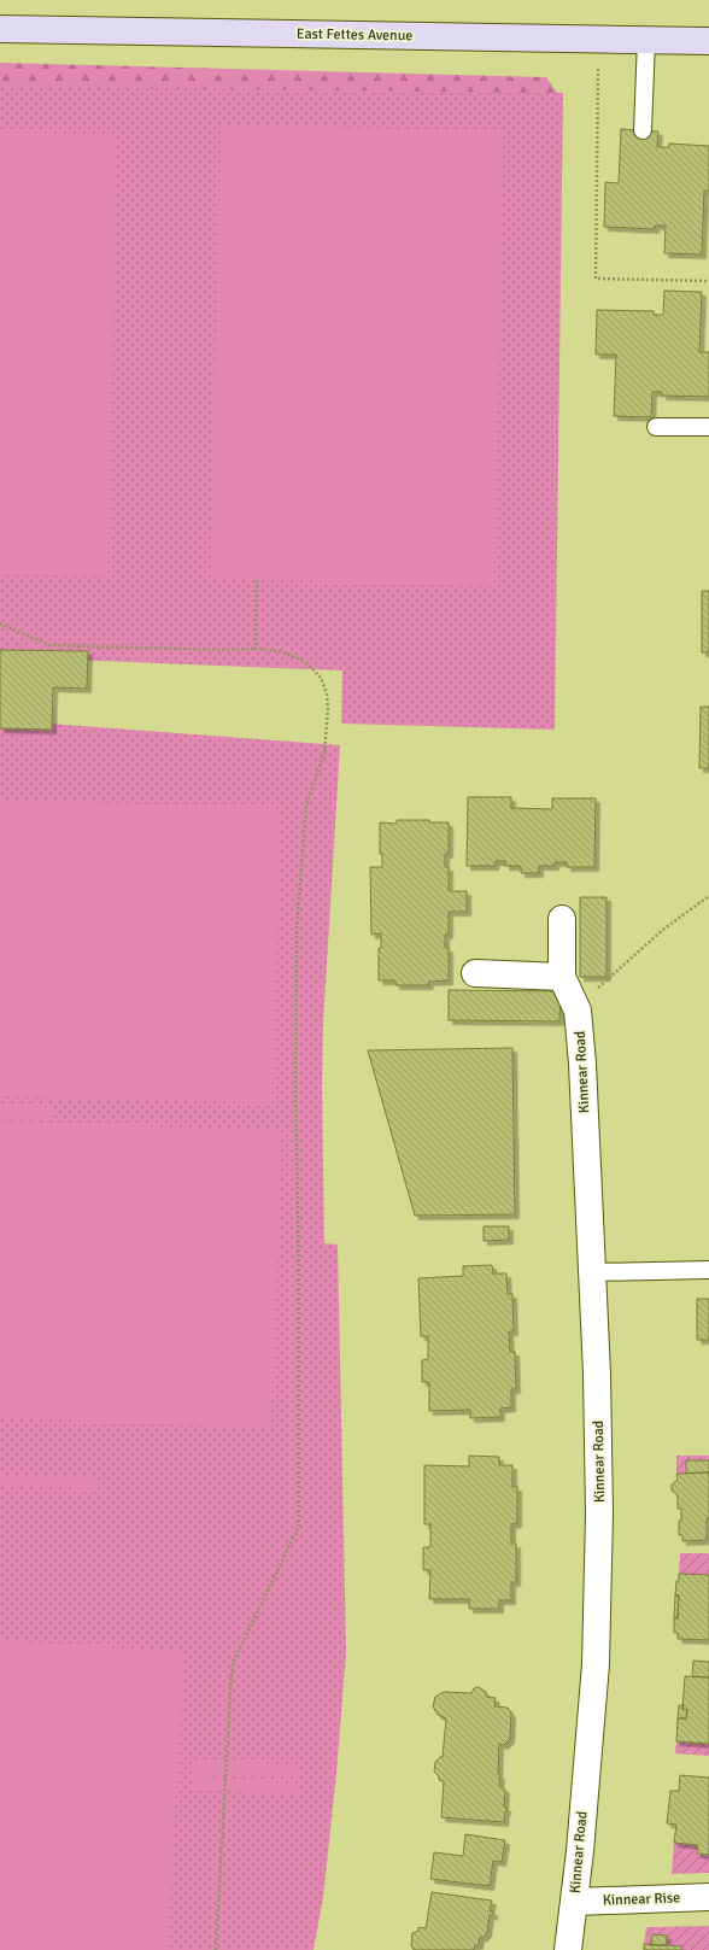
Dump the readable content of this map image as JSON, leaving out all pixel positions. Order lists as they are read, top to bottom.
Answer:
{
  "streets": {
    "street": ["East Fettes Avenue", "Kinnear Road", "Kinnear Rise"]
  },
  "crossings": [
    ["Kinnear Road", "Kinnear Rise"]
  ]
}
